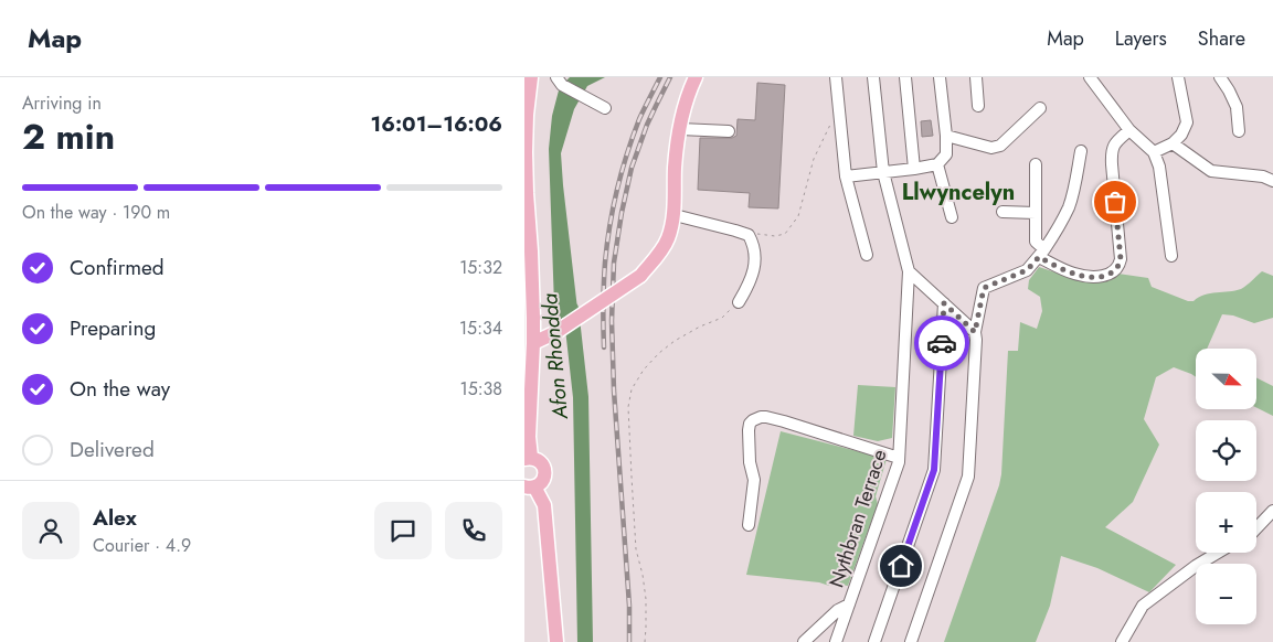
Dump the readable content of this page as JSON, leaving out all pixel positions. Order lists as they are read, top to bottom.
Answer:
{
  "streets": {
    "street": ["Nythbran Terrace"]
  },
  "districts": ["Llwyncelyn"],
  "water": ["Afon Rhondda"],
  "north": "right",
  "page": {
    "header": "Map",
    "nav": ["Map", "Layers", "Share"],
    "heading": ["2 min", "Arriving in", "16:01–16:06"],
    "panel": ["Alex", "Courier · 4.9"],
    "bar": "On the way · 190 m",
    "list": [
      ["Confirmed", "15:32"],
      ["Preparing", "15:34"],
      ["On the way", "15:38"],
      "Delivered"
    ],
    "map_buttons": ["+", "−"]
  }
}
